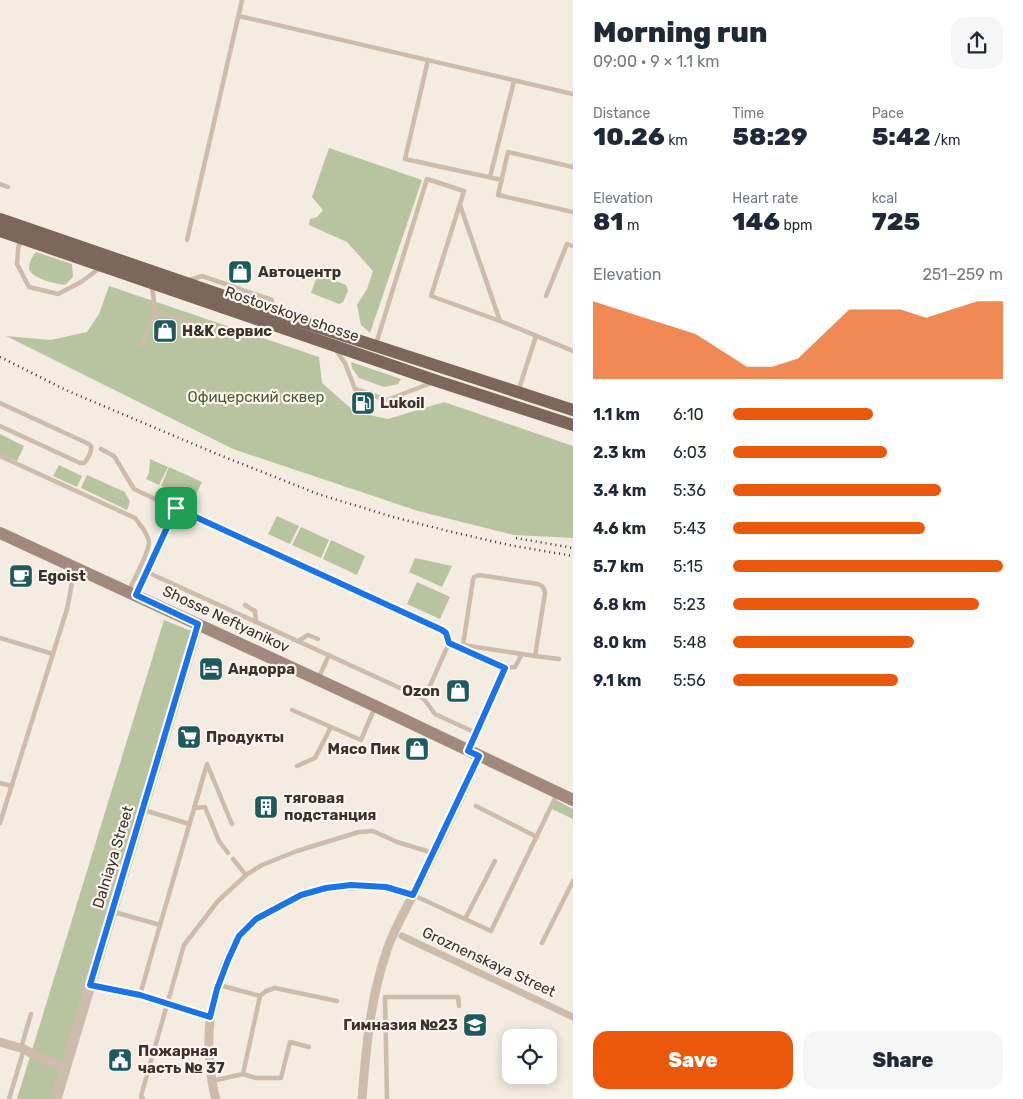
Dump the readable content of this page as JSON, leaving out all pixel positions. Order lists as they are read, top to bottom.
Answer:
{
  "streets": {
    "main road": ["Rostovskoye shosse", "Shosse Neftyanikov"],
    "street": ["Dalniaya Street", "Groznenskaya Street"]
  },
  "crossings": [
    ["Shosse Neftyanikov", "Dalniaya Street"]
  ],
  "parks": ["Офицерский сквер"],
  "places": {
    "shop": [
      "Автоцентр",
      "H&K сервис",
      "Ozon",
      "Мясо Пик"
    ],
    "fuel station": ["Lukoil"],
    "cafe": ["Egoist"],
    "hotel": ["Андорра"],
    "supermarket": ["Продукты"],
    "building": ["тяговая подстанция"],
    "school or university": ["Гимназия №23"],
    "public building": ["Пожарная часть № 37"]
  },
  "page": {
    "heading": ["Morning run", "09:00 · 9 × 1.1 km"],
    "stats": [
      ["Distance", "10.26 km"],
      ["Time", "58:29"],
      ["Pace", "5:42 /km"],
      ["Elevation", "81 m"],
      ["Heart rate", "146 bpm"],
      ["kcal", "725"]
    ],
    "chart": ["Elevation", "251–259 m"],
    "list": [
      {
        "name": "1.1 km",
        "note": "6:10"
      },
      {
        "name": "2.3 km",
        "note": "6:03"
      },
      {
        "name": "3.4 km",
        "note": "5:36"
      },
      {
        "name": "4.6 km",
        "note": "5:43"
      },
      {
        "name": "5.7 km",
        "note": "5:15"
      },
      {
        "name": "6.8 km",
        "note": "5:23"
      },
      {
        "name": "8.0 km",
        "note": "5:48"
      },
      {
        "name": "9.1 km",
        "note": "5:56"
      }
    ],
    "buttons": ["Save", "Share"]
  }
}
